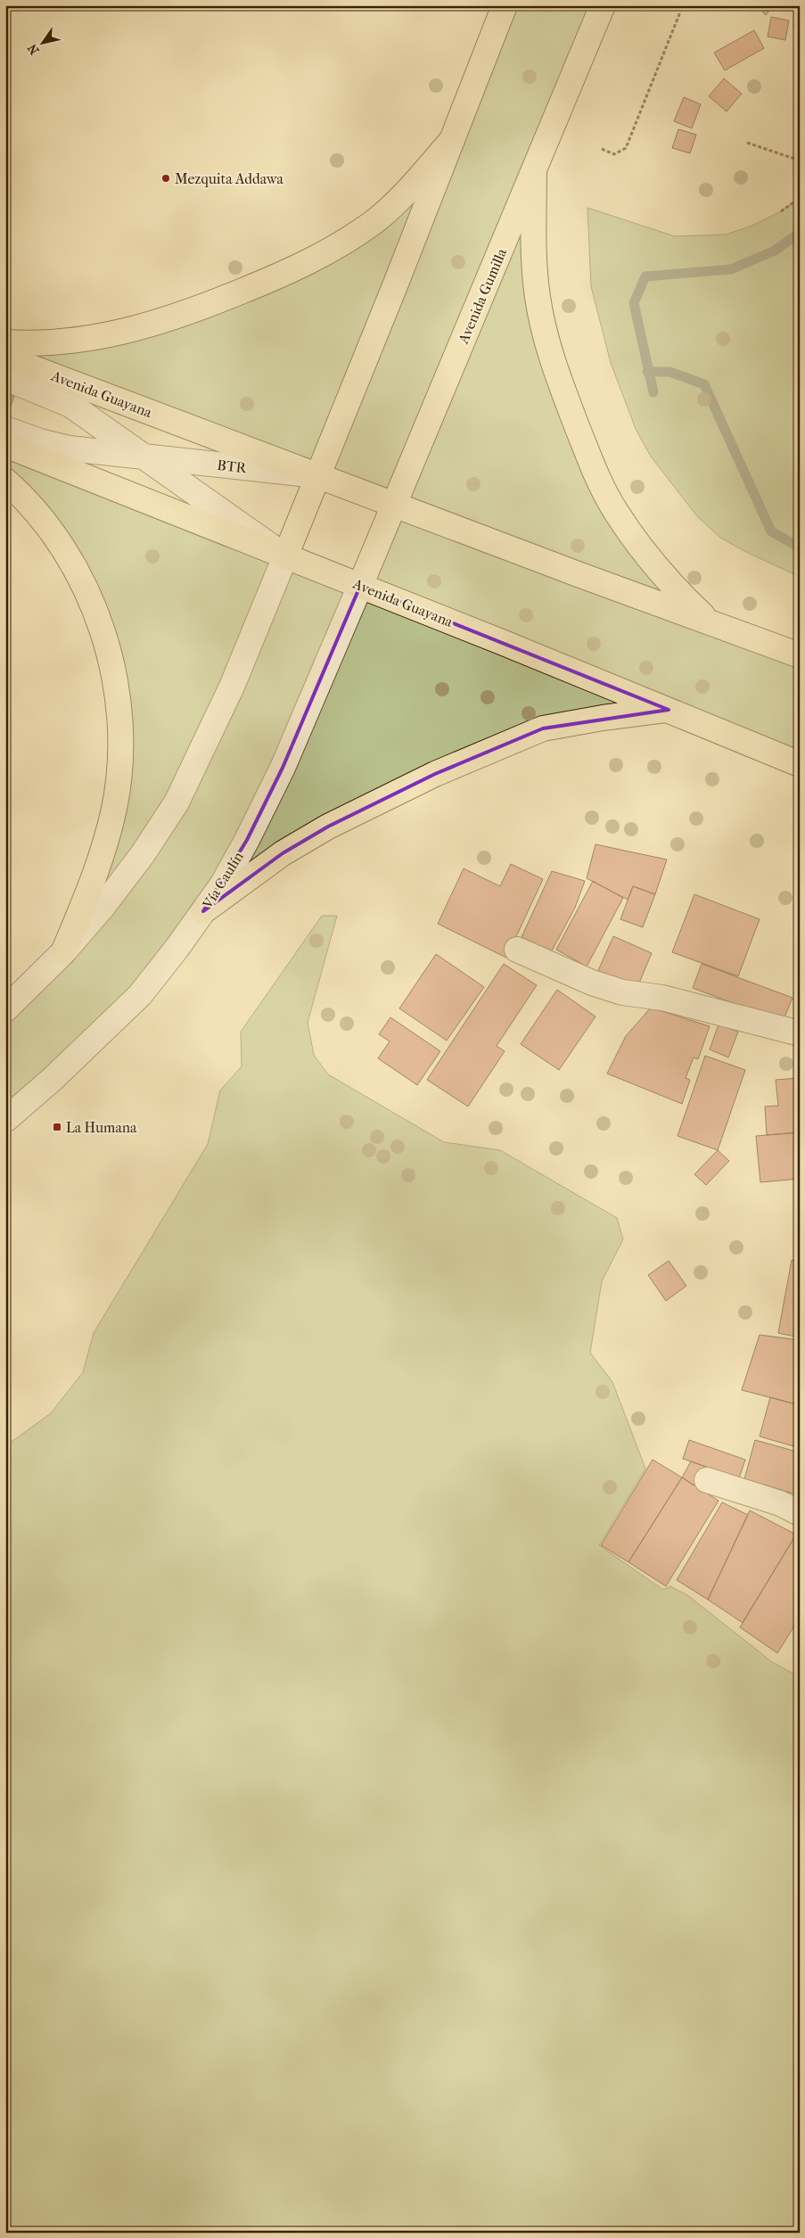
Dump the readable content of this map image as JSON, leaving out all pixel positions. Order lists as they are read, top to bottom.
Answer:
{
  "streets": {
    "main road": ["Avenida Gumilla", "Avenida Guayana"],
    "street": ["BTR", "Vía Caulín"]
  },
  "crossings": [
    ["Avenida Gumilla", "Avenida Guayana"],
    ["Avenida Gumilla", "Vía Caulín"],
    ["Avenida Guayana", "BTR"],
    ["Avenida Guayana", "Vía Caulín"]
  ],
  "places": {
    "other": ["Mezquita Addawa"],
    "transit": ["La Humana"]
  },
  "north": "bottom left"
}
